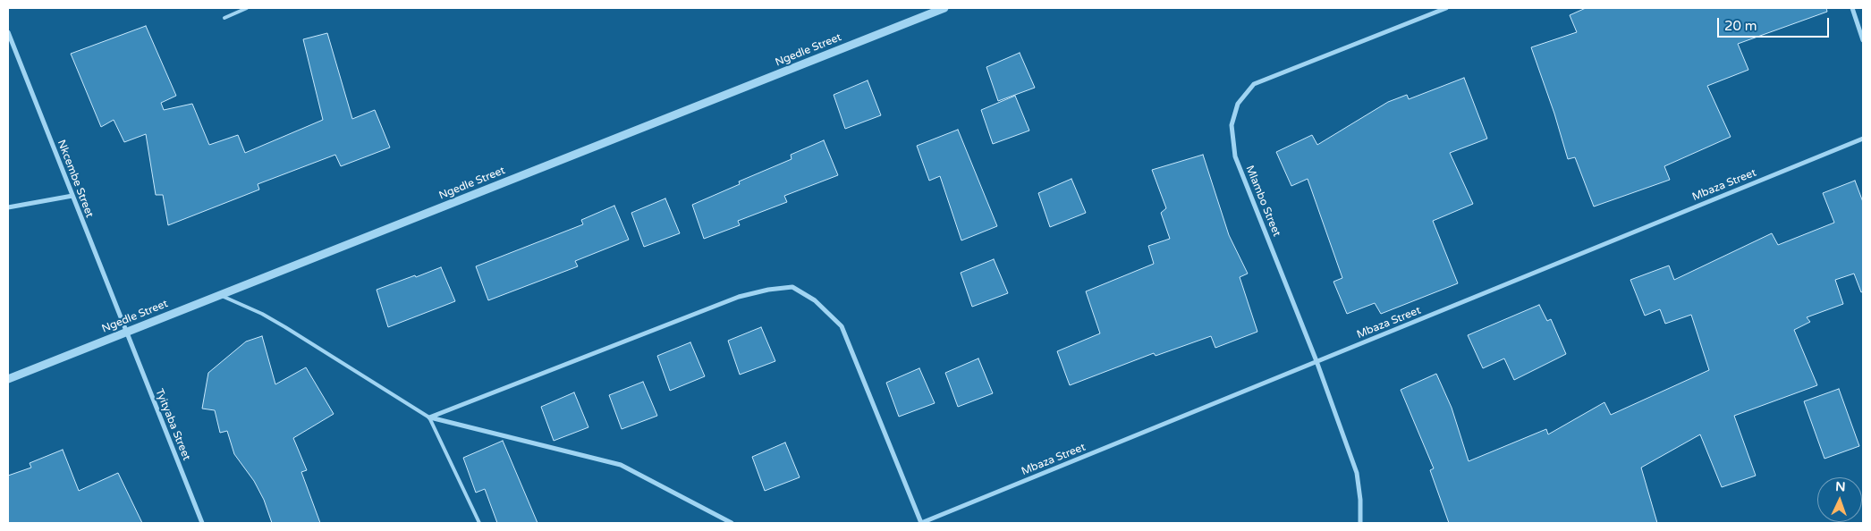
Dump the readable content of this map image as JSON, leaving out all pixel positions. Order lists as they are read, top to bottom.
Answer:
{
  "streets": {
    "street": [
      "Ngedle Street",
      "Nkcembe Street",
      "Mbaza Street",
      "Mlambo Street",
      "Tyityaba Street"
    ]
  },
  "crossings": [
    ["Ngedle Street", "Nkcembe Street"],
    ["Ngedle Street", "Tyityaba Street"],
    ["Nkcembe Street", "Tyityaba Street"],
    ["Mbaza Street", "Mlambo Street"]
  ],
  "scale_bar": "20 m",
  "north": "top"
}
